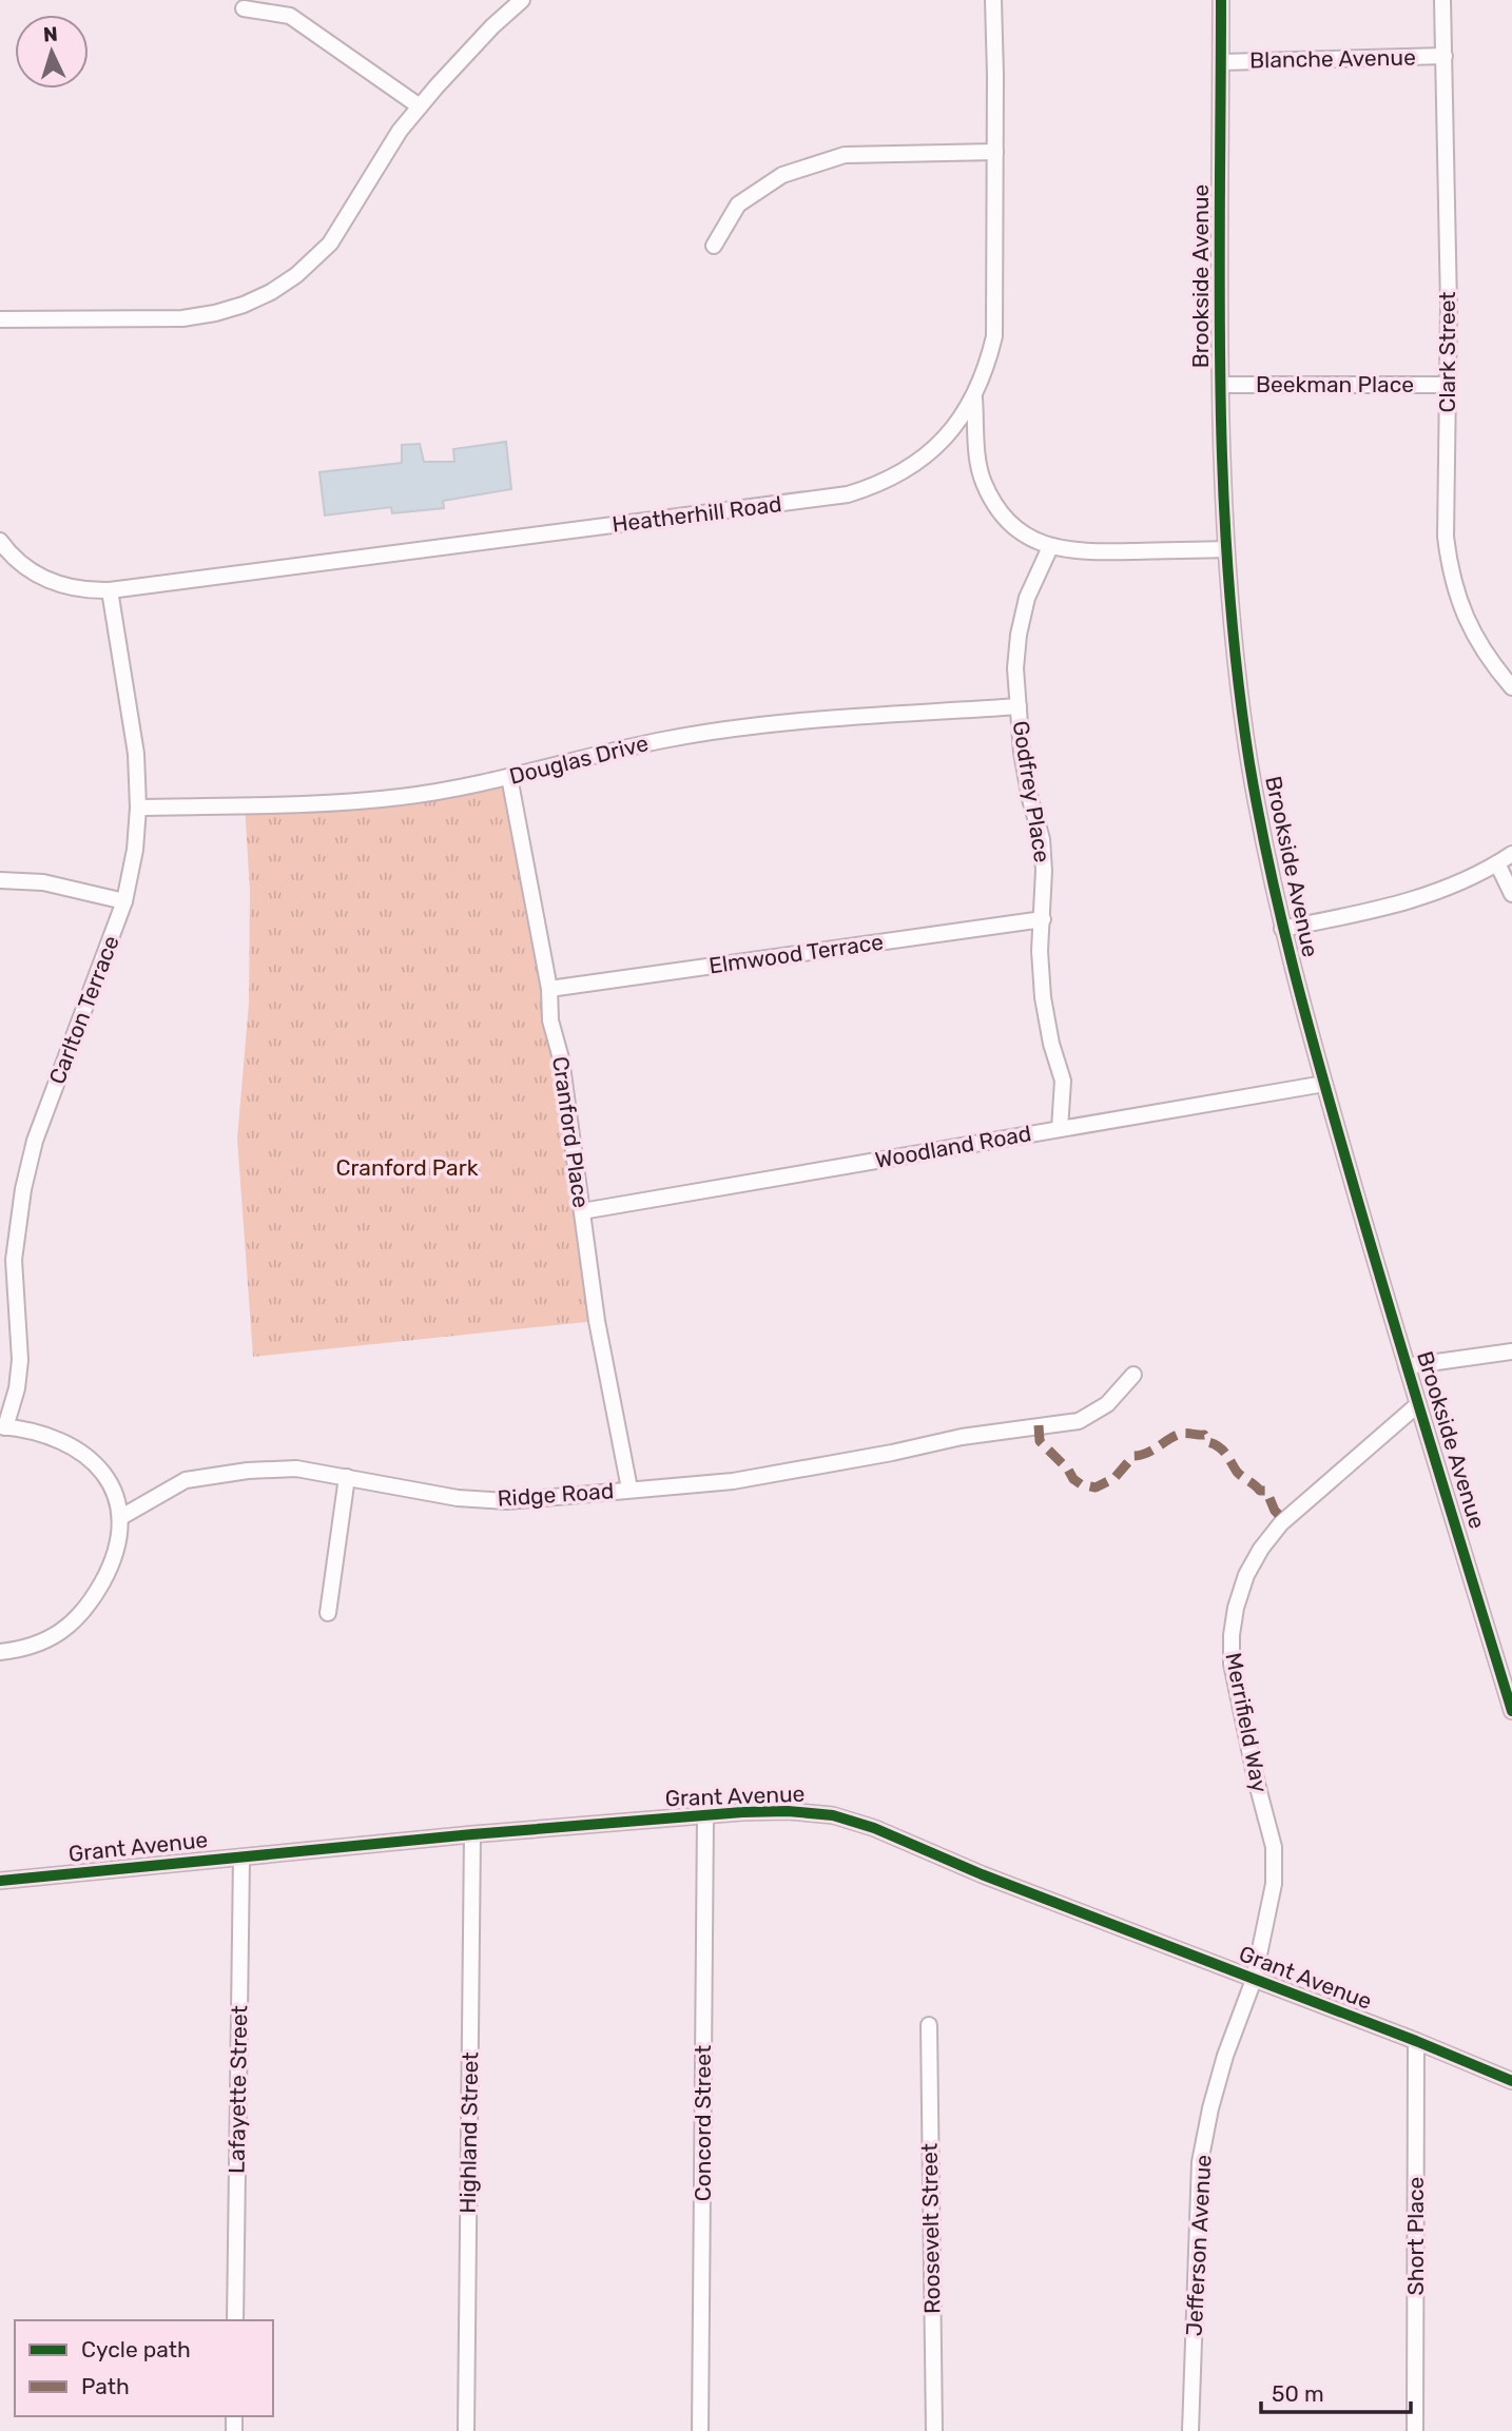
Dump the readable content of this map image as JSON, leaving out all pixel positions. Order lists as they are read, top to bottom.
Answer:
{
  "streets": {
    "street": [
      "Blanche Avenue",
      "Brookside Avenue",
      "Clark Street",
      "Beekman Place",
      "Heatherhill Road",
      "Douglas Drive",
      "Godfrey Place",
      "Elmwood Terrace",
      "Carlton Terrace",
      "Cranford Place",
      "Woodland Road",
      "Ridge Road",
      "Merrifield Way",
      "Grant Avenue",
      "Lafayette Street",
      "Concord Street",
      "Highland Street",
      "Roosevelt Street",
      "Short Place",
      "Jefferson Avenue"
    ]
  },
  "crossings": [
    ["Blanche Avenue", "Brookside Avenue"],
    ["Blanche Avenue", "Clark Street"],
    ["Brookside Avenue", "Beekman Place"],
    ["Brookside Avenue", "Woodland Road"],
    ["Brookside Avenue", "Merrifield Way"],
    ["Clark Street", "Beekman Place"],
    ["Heatherhill Road", "Carlton Terrace"],
    ["Douglas Drive", "Godfrey Place"],
    ["Douglas Drive", "Carlton Terrace"],
    ["Douglas Drive", "Cranford Place"],
    ["Godfrey Place", "Elmwood Terrace"],
    ["Godfrey Place", "Woodland Road"],
    ["Elmwood Terrace", "Cranford Place"],
    ["Cranford Place", "Woodland Road"],
    ["Cranford Place", "Ridge Road"],
    ["Merrifield Way", "Grant Avenue"],
    ["Merrifield Way", "Jefferson Avenue"],
    ["Grant Avenue", "Lafayette Street"],
    ["Grant Avenue", "Concord Street"],
    ["Grant Avenue", "Highland Street"],
    ["Grant Avenue", "Short Place"],
    ["Grant Avenue", "Jefferson Avenue"]
  ],
  "parks": ["Cranford Park"],
  "legend": ["Cycle path", "Path"],
  "scale_bar": "50 m",
  "north": "top"
}
